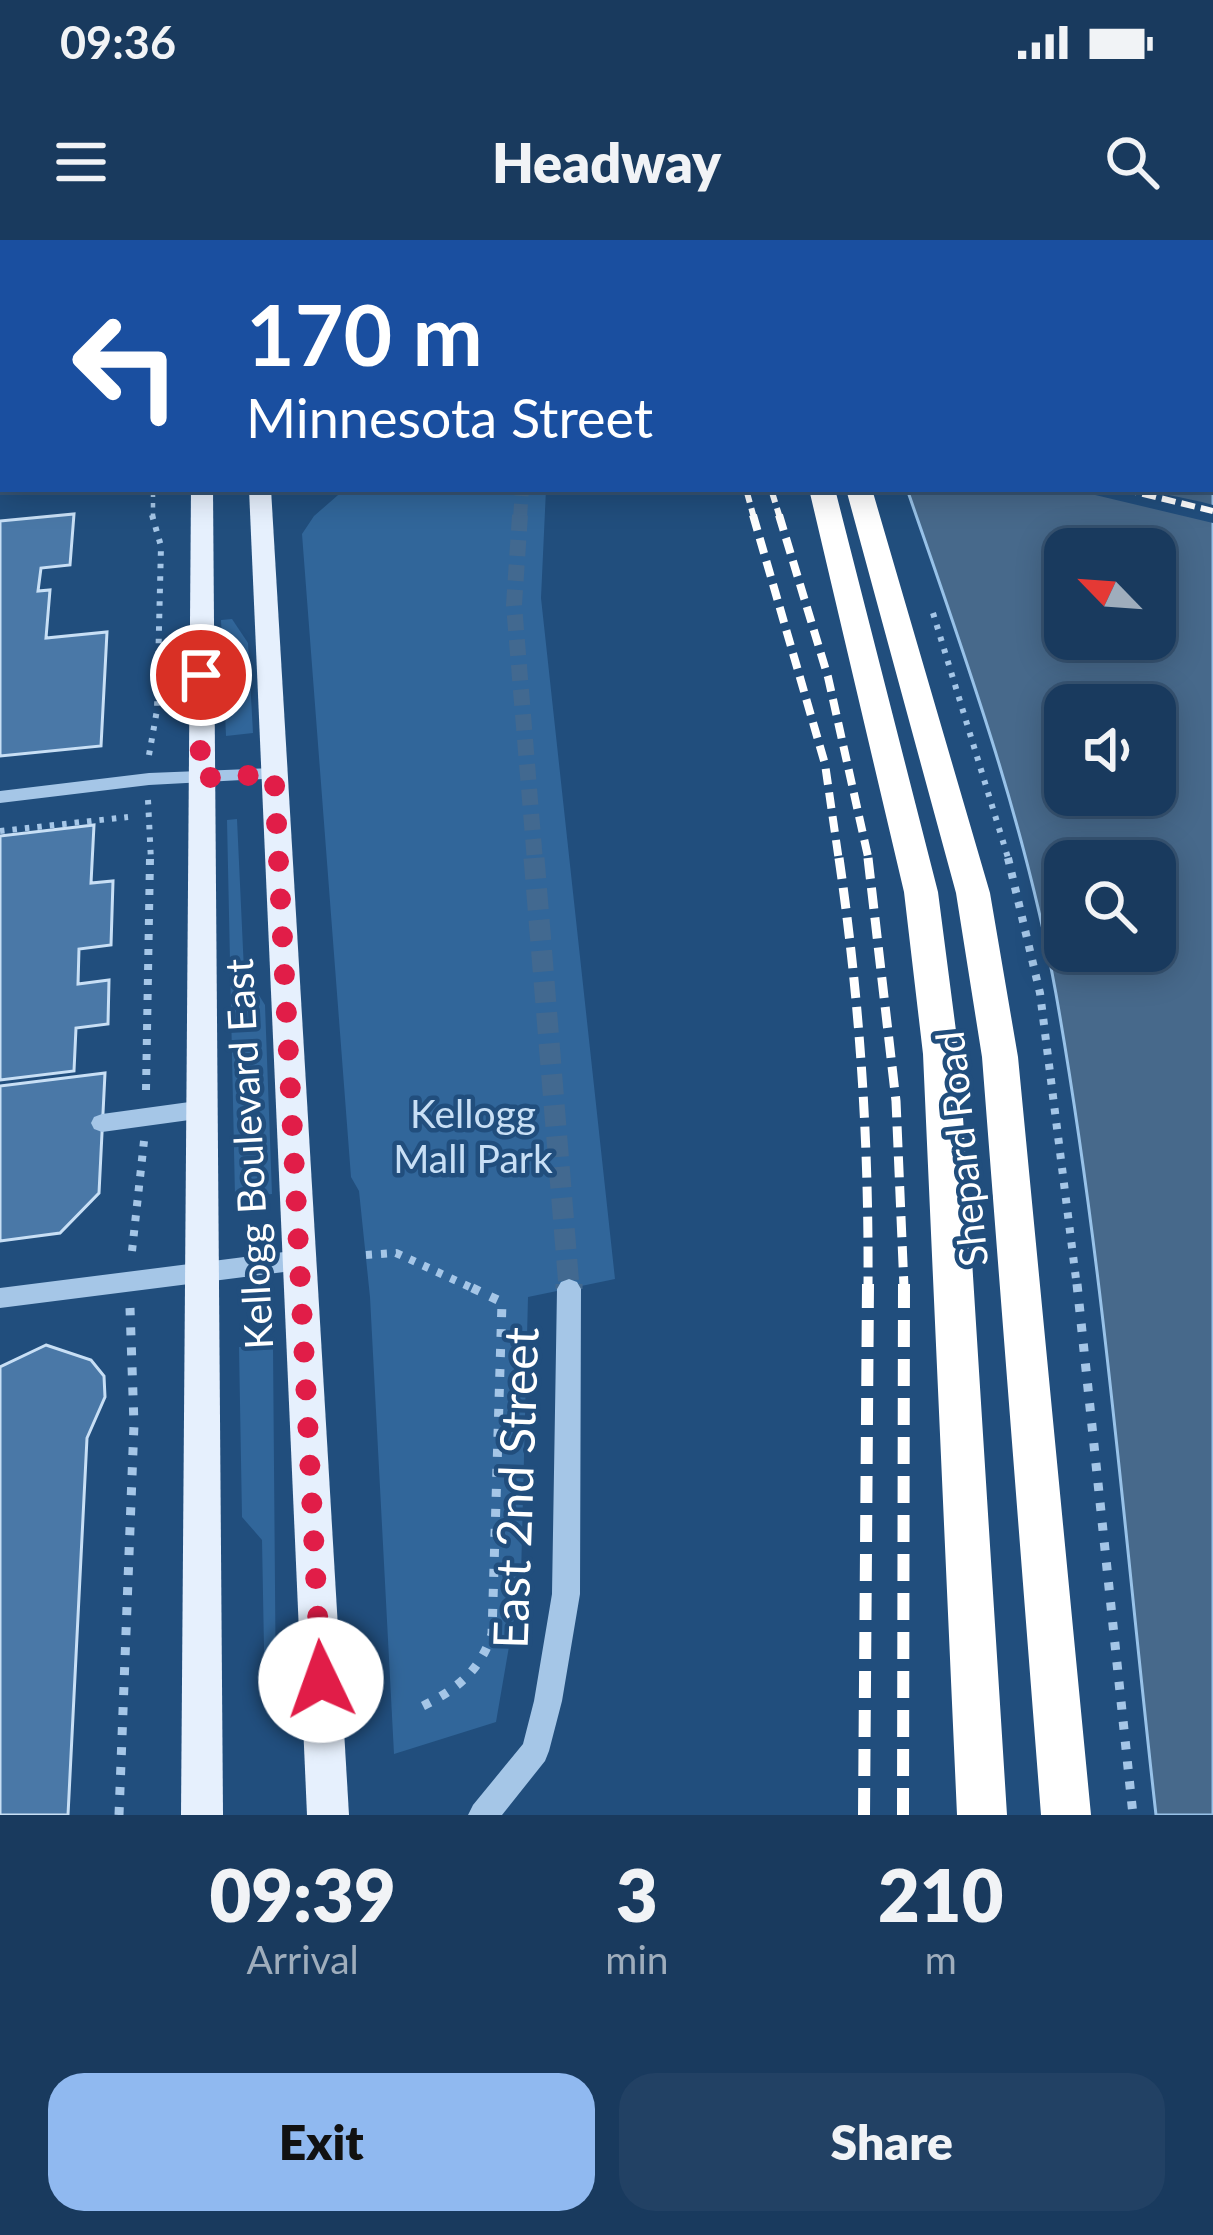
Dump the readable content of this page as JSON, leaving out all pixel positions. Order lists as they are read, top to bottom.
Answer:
{
  "streets": {
    "highway": ["Shepard Road"],
    "main road": ["Kellogg Boulevard East"],
    "street": ["East 2nd Street"]
  },
  "parks": ["Kellogg Mall Park"],
  "north": "top left",
  "page": {
    "status": "09:36",
    "header": "Headway",
    "turn": ["170 m", "Minnesota Street"],
    "eta": [
      "09:39",
      "Arrival",
      "3",
      "min",
      "210",
      "m"
    ],
    "buttons": ["Exit", "Share"]
  }
}
